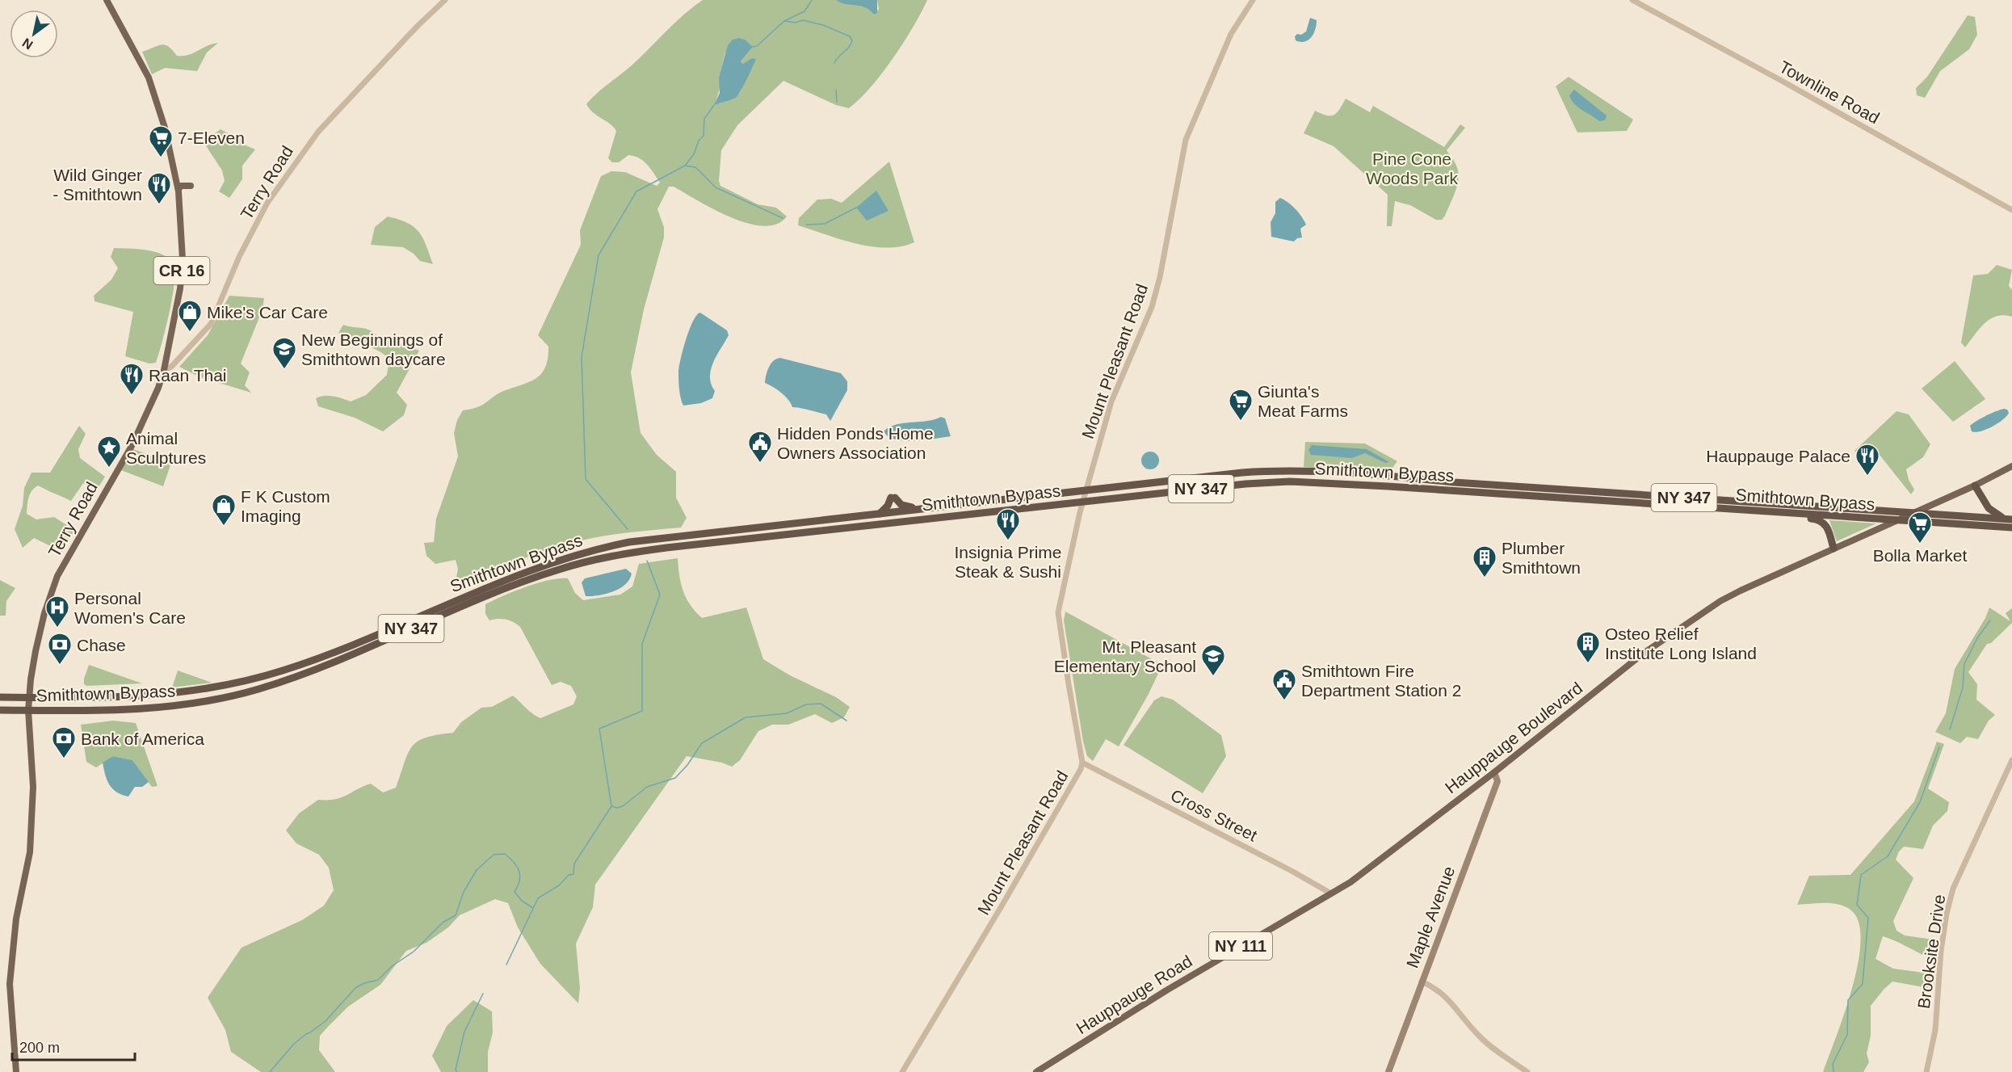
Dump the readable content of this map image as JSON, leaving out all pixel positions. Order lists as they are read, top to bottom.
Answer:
{
  "streets": {
    "highway": ["Smithtown Bypass", "NY 347"],
    "main road": [
      "Terry Road",
      "CR 16",
      "Hauppauge Boulevard",
      "Maple Avenue",
      "NY 111",
      "Hauppauge Road"
    ],
    "street": [
      "Townline Road",
      "Mount Pleasant Road",
      "Cross Street",
      "Brooksite Drive"
    ]
  },
  "crossings": [
    ["Terry Road", "CR 16"],
    ["Terry Road", "Smithtown Bypass"],
    ["Mount Pleasant Road", "Smithtown Bypass"],
    ["Mount Pleasant Road", "Cross Street"],
    ["Smithtown Bypass", "Hauppauge Boulevard"],
    ["Hauppauge Boulevard", "Maple Avenue"],
    ["Hauppauge Boulevard", "Hauppauge Road"],
    ["Cross Street", "Hauppauge Road"]
  ],
  "parks": ["Pine Cone Woods Park"],
  "places": {
    "supermarket": ["7-Eleven", "Giunta's Meat Farms", "Bolla Market"],
    "restaurant": [
      "Wild Ginger - Smithtown",
      "Raan Thai",
      "Hauppauge Palace",
      "Insignia Prime Steak & Sushi"
    ],
    "shop": ["Mike's Car Care", "F K Custom Imaging"],
    "school or university": ["New Beginnings of Smithtown daycare", "Mt. Pleasant Elementary School"],
    "public building": ["Hidden Ponds Home Owners Association", "Smithtown Fire Department Station 2"],
    "place": ["Animal Sculptures"],
    "building": ["Plumber Smithtown", "Osteo Relief Institute Long Island"],
    "hospital": ["Personal Women's Care"],
    "bank": ["Chase", "Bank of America"]
  },
  "scale_bar": "200 m",
  "north": "bottom left"
}
